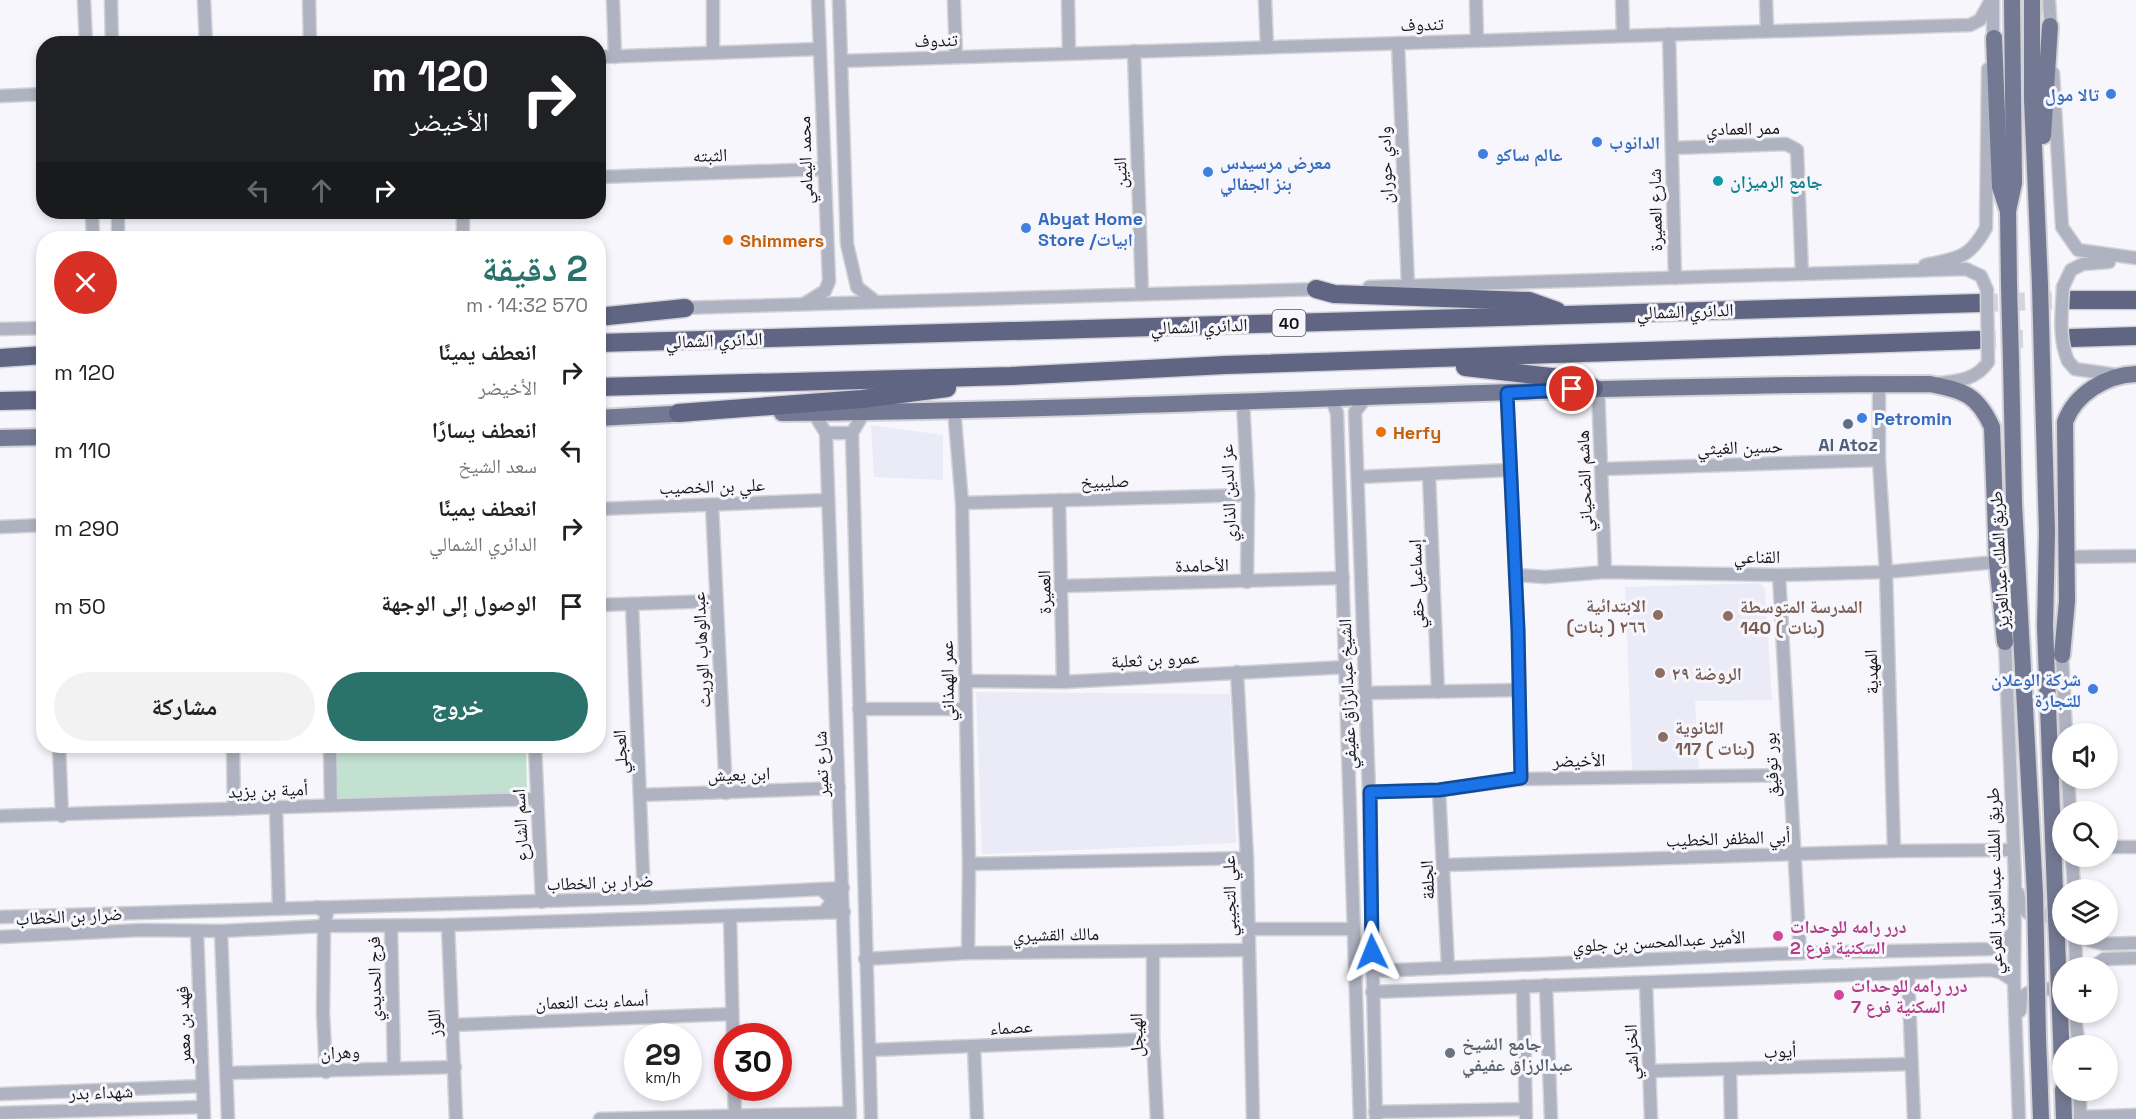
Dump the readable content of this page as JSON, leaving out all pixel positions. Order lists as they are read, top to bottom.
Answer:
{
  "streets": {
    "highway": ["الدائري الشمالي", "40"],
    "main road": ["طريق الملك عبدالعزيز"],
    "street": [
      "تندوف",
      "ممر العمادي",
      "الثبته",
      "محمد اليمامي",
      "وادي حوران",
      "التين",
      "شارع العميرة",
      "حسين الغيثي",
      "صليبيخ",
      "هاشم الضحياني",
      "علي بن الخصيب",
      "عز الدين الذاري",
      "القناعي",
      "الأحامدة",
      "إسماعيل حقي",
      "العميرة",
      "عبدالوهاب الوريث",
      "عمرو بن ثعلبة",
      "المهدية",
      "عمر الهمذاني",
      "الشيخ عبدالرزاق عفيفي",
      "العجلي",
      "الأخيضر",
      "شارع تمير",
      "بور توفيق",
      "ابن يعيش",
      "أمية بن يزيد",
      "اسم الشارع",
      "أبي المظفر الخطيب",
      "الجلفة",
      "طريق الملك عبدالعزيز الفرعي",
      "ضرار بن الخطاب",
      "علي التجيبي",
      "مالك القشيري",
      "الأمير عبدالمحسن بن جلوي",
      "فرج الحديدي",
      "أسماء بنت النعمان",
      "اللوز",
      "فهد بن معمر",
      "عصماء",
      "الهيجل",
      "أيوب",
      "وهران",
      "الخراشي",
      "شهداء بدر"
    ]
  },
  "crossings": [
    ["تندوف", "وادي حوران"],
    ["تندوف", "التين"],
    ["تندوف", "شارع العميرة"],
    ["ممر العمادي", "شارع العميرة"],
    ["ممر العمادي", "الدائري الشمالي"],
    ["الثبته", "محمد اليمامي"],
    ["محمد اليمامي", "الدائري الشمالي"],
    ["وادي حوران", "الدائري الشمالي"],
    ["التين", "الدائري الشمالي"],
    ["شارع العميرة", "الدائري الشمالي"],
    ["حسين الغيثي", "هاشم الضحياني"],
    ["حسين الغيثي", "المهدية"],
    ["صليبيخ", "عز الدين الذاري"],
    ["صليبيخ", "العميرة"],
    ["صليبيخ", "عمر الهمذاني"],
    ["هاشم الضحياني", "القناعي"],
    ["علي بن الخصيب", "عبدالوهاب الوريث"],
    ["علي بن الخصيب", "شارع تمير"],
    ["عز الدين الذاري", "الأحامدة"],
    ["القناعي", "المهدية"],
    ["القناعي", "بور توفيق"],
    ["الأحامدة", "العميرة"],
    ["الأحامدة", "الشيخ عبدالرزاق عفيفي"],
    ["العميرة", "عمرو بن ثعلبة"],
    ["عبدالوهاب الوريث", "ابن يعيش"],
    ["عمرو بن ثعلبة", "عمر الهمذاني"],
    ["عمرو بن ثعلبة", "الشيخ عبدالرزاق عفيفي"],
    ["عمرو بن ثعلبة", "علي التجيبي"],
    ["المهدية", "أبي المظفر الخطيب"],
    ["عمر الهمذاني", "مالك القشيري"],
    ["الشيخ عبدالرزاق عفيفي", "الأخيضر"],
    ["الشيخ عبدالرزاق عفيفي", "الأمير عبدالمحسن بن جلوي"],
    ["العجلي", "ابن يعيش"],
    ["العجلي", "ضرار بن الخطاب"],
    ["الأخيضر", "بور توفيق"],
    ["الأخيضر", "الجلفة"],
    ["شارع تمير", "ابن يعيش"],
    ["شارع تمير", "ضرار بن الخطاب"],
    ["بور توفيق", "أبي المظفر الخطيب"],
    ["بور توفيق", "الأمير عبدالمحسن بن جلوي"],
    ["أمية بن يزيد", "اسم الشارع"],
    ["اسم الشارع", "ضرار بن الخطاب"],
    ["أبي المظفر الخطيب", "الجلفة"],
    ["أبي المظفر الخطيب", "طريق الملك عبدالعزيز الفرعي"],
    ["الجلفة", "الأمير عبدالمحسن بن جلوي"],
    ["ضرار بن الخطاب", "فرج الحديدي"],
    ["ضرار بن الخطاب", "اللوز"],
    ["ضرار بن الخطاب", "فهد بن معمر"],
    ["علي التجيبي", "مالك القشيري"],
    ["مالك القشيري", "الهيجل"],
    ["فرج الحديدي", "وهران"],
    ["أسماء بنت النعمان", "اللوز"],
    ["اللوز", "وهران"],
    ["فهد بن معمر", "شهداء بدر"],
    ["عصماء", "الهيجل"],
    ["أيوب", "الخراشي"]
  ],
  "places": [
    "تالا مول",
    "الدانوب",
    "عالم ساكو",
    "معرض مرسيدس بنز الجفالي",
    "جامع الرميزان",
    "Abyat Home Store /ابيات",
    "Shimmers",
    "Petromin",
    "Al Atoz",
    "Herfy",
    "الابتدائية ٢٦٦ ( بنات)",
    "المدرسة المتوسطة 140 ( بنات)",
    "الروضة ٢٩",
    "شركة الوعلان للتجارة",
    "الثانوية 117 ( بنات)",
    "درر رامه للوحدات السكنية فرع 2",
    "درر رامه للوحدات السكنية فرع 7",
    "جامع الشيخ عبدالرزاق عفيفي"
  ],
  "page": {
    "turn": ["120 m", "الأخيضر"],
    "heading": ["2 دقيقة", "570 m · 14:32"],
    "list": [
      {
        "name": "انعطف يمينًا",
        "note": "الأخيضر",
        "value": "120 m"
      },
      {
        "name": "انعطف يسارًا",
        "note": "سعد الشيخ",
        "value": "110 m"
      },
      {
        "name": "انعطف يمينًا",
        "note": "الدائري الشمالي",
        "value": "290 m"
      },
      {
        "name": "الوصول إلى الوجهة",
        "value": "50 m"
      }
    ],
    "buttons": ["خروج", "مشاركة"],
    "map_buttons": ["+", "−"],
    "speed": "29 km/h",
    "limit": "30"
  }
}
